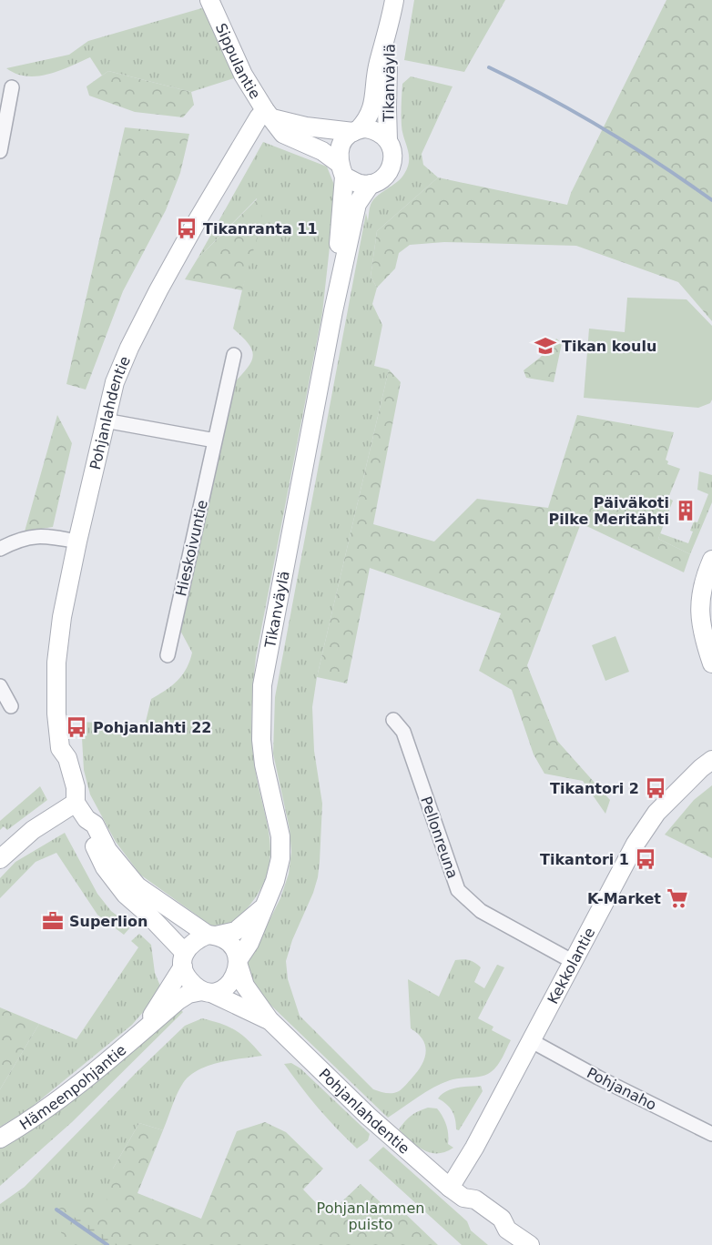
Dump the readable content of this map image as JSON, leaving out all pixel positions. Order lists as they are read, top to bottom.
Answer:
{
  "streets": {
    "main road": [
      "Sippulantie",
      "Tikanväylä",
      "Pohjanlahdentie",
      "Kekkolantie",
      "Hämeenpohjantie"
    ],
    "street": ["Hieskoivuntie", "Pellonreuna", "Pohjanaho"]
  },
  "crossings": [
    ["Sippulantie", "Tikanväylä"],
    ["Sippulantie", "Pohjanlahdentie"],
    ["Tikanväylä", "Pohjanlahdentie"],
    ["Tikanväylä", "Hämeenpohjantie"],
    ["Pohjanlahdentie", "Kekkolantie"],
    ["Pohjanlahdentie", "Hämeenpohjantie"],
    ["Pellonreuna", "Kekkolantie"],
    ["Kekkolantie", "Pohjanaho"]
  ],
  "parks": ["Pohjanlammen puisto"],
  "places": {
    "bus stop": [
      "Tikanranta 11",
      "Pohjanlahti 22",
      "Tikantori 2",
      "Tikantori 1"
    ],
    "school or university": ["Tikan koulu"],
    "building": ["Päiväkoti Pilke Meritähti"],
    "supermarket": ["K-Market"],
    "office": ["Superlion"]
  }
}
